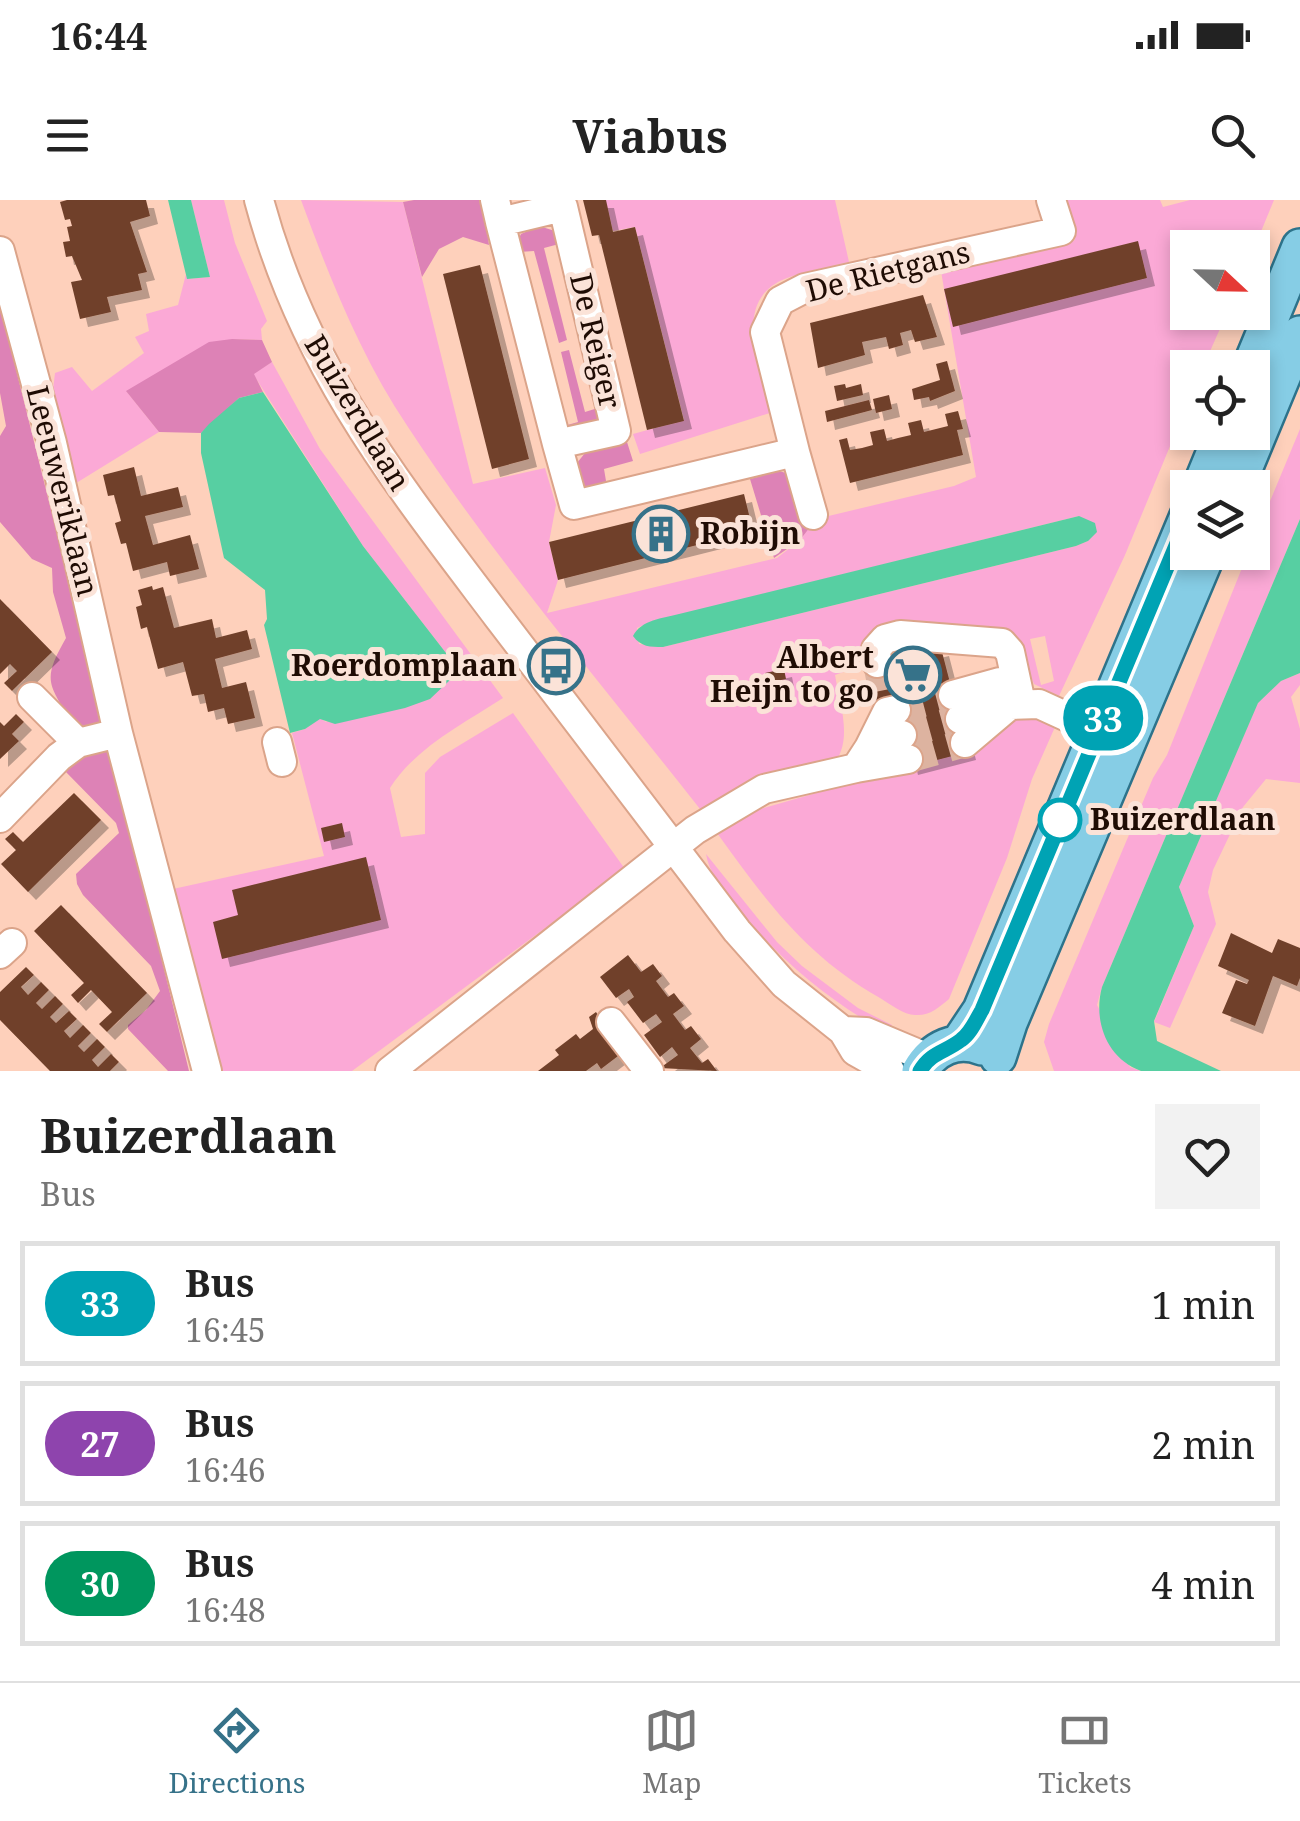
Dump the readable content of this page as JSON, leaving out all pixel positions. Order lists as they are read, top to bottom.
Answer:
{
  "streets": {
    "street": [
      "De Rietgans",
      "De Reiger",
      "Buizerdlaan",
      "Leeuweriklaan"
    ]
  },
  "places": {
    "building": ["Robijn"],
    "bus stop": ["Roerdomplaan"],
    "supermarket": ["Albert Heijn to go"],
    "other": ["Buizerdlaan"]
  },
  "lines": ["bus line 33"],
  "north": "right",
  "page": {
    "status": "16:44",
    "header": "Viabus",
    "on_map": "33",
    "heading": ["Buizerdlaan", "Bus"],
    "list": [
      {
        "mark": "33",
        "name": "Bus",
        "note": "16:45",
        "value": "1 min"
      },
      {
        "mark": "27",
        "name": "Bus",
        "note": "16:46",
        "value": "2 min"
      },
      {
        "mark": "30",
        "name": "Bus",
        "note": "16:48",
        "value": "4 min"
      }
    ],
    "tabs": ["Directions", "Map", "Tickets"]
  }
}
